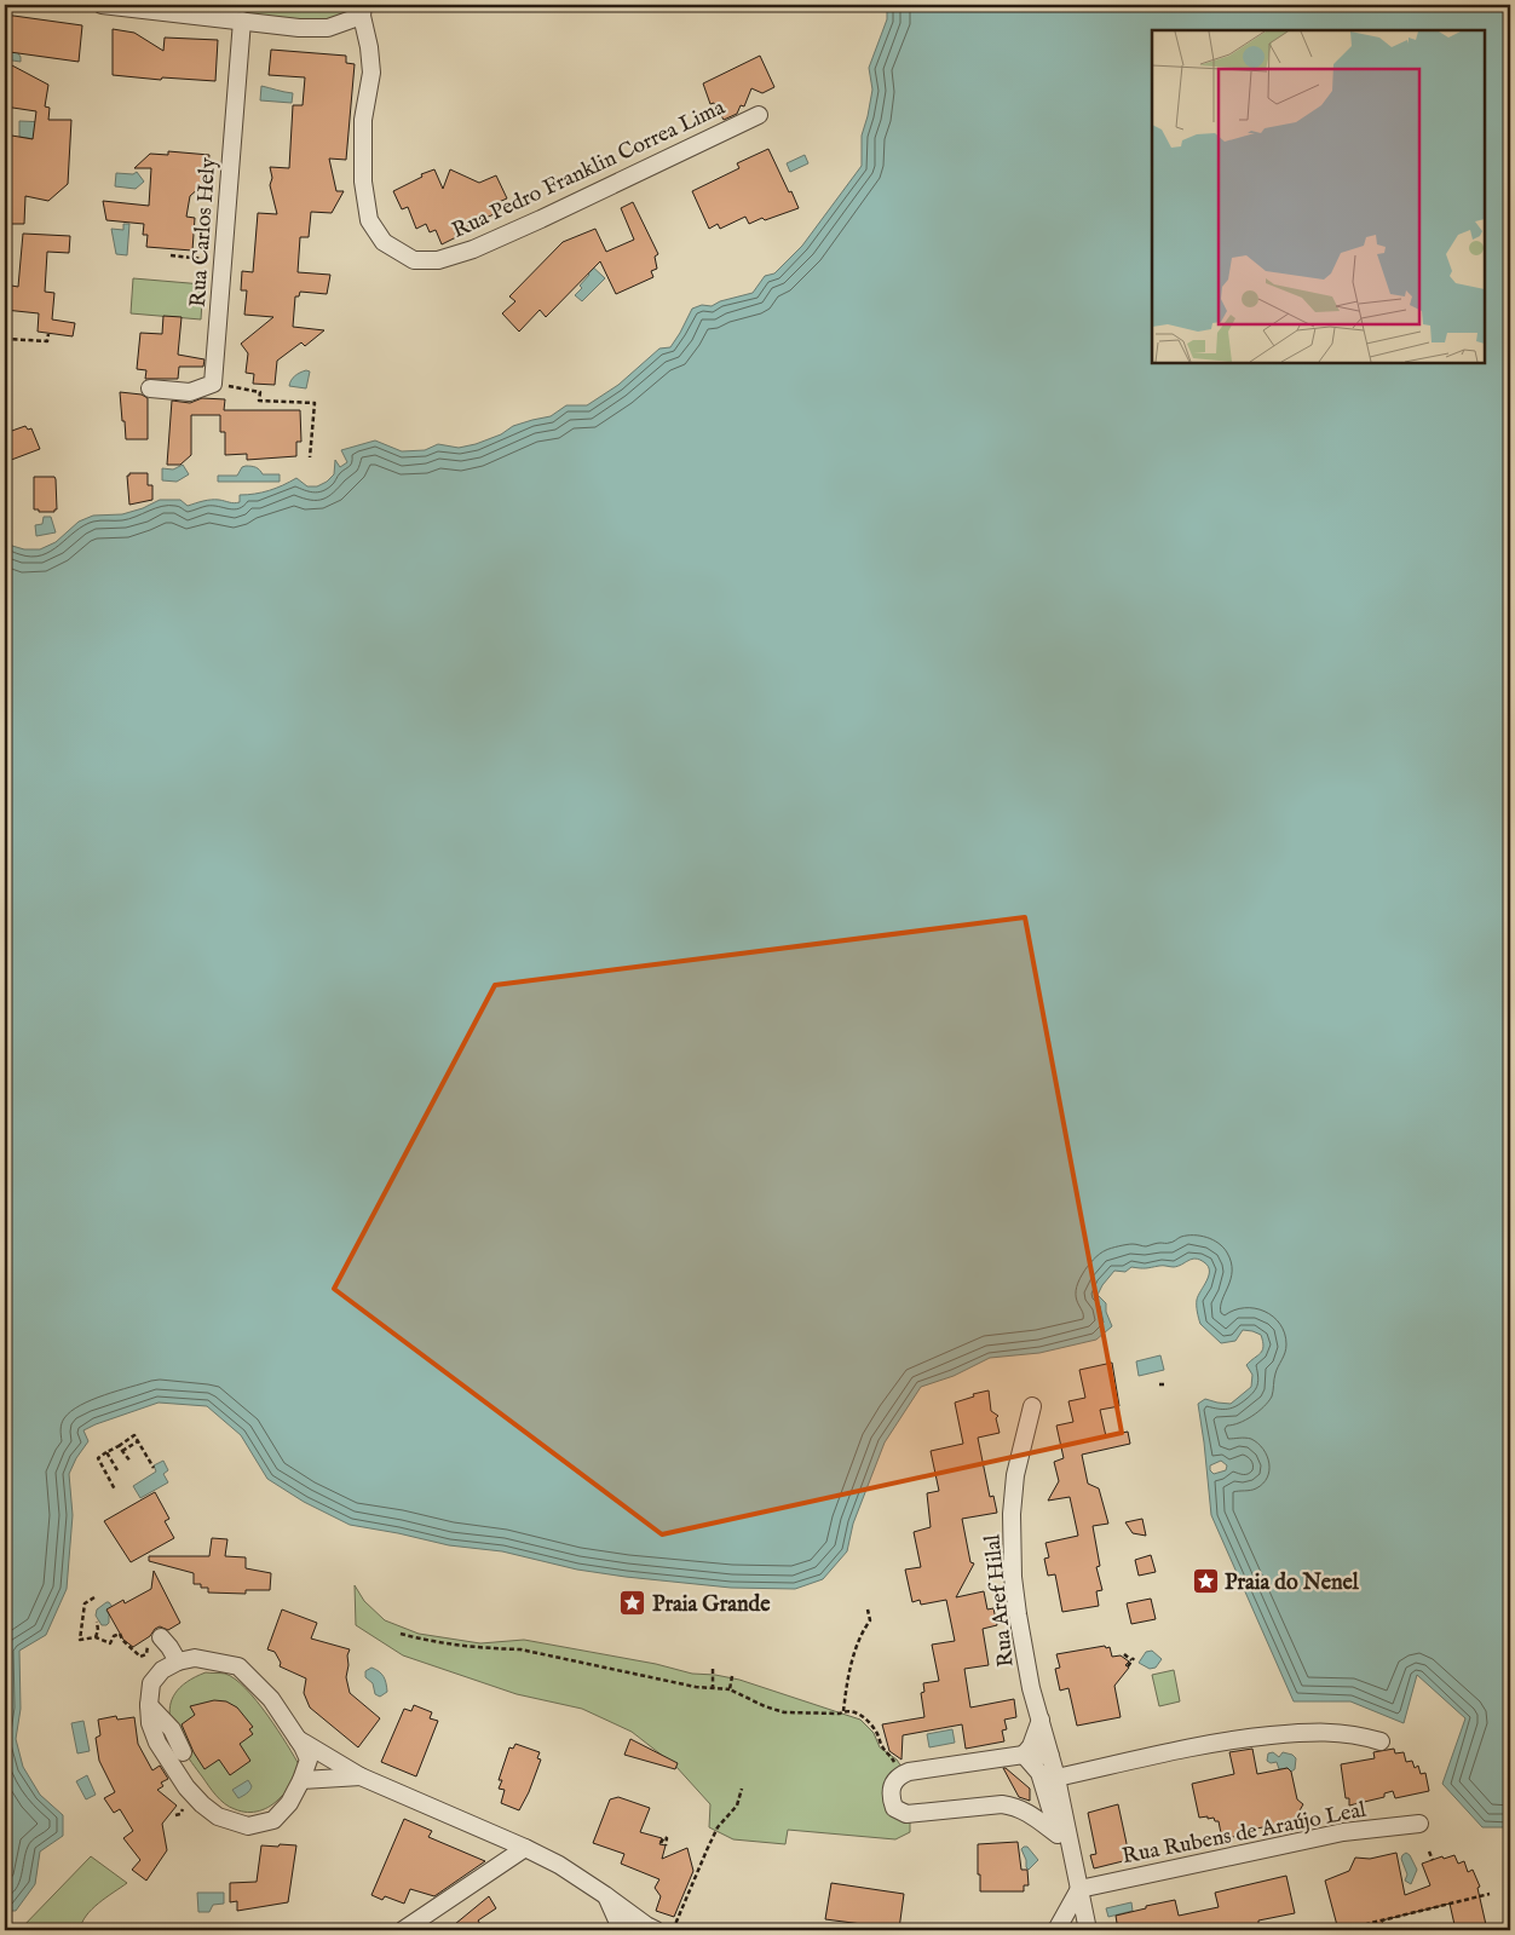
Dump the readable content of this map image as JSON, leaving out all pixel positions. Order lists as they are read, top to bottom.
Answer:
{
  "streets": {
    "street": [
      "Rua Pedro Franklin Correa Lima",
      "Rua Carlos Hely",
      "Rua Aref Hilal",
      "Rua Rubens de Araújo Leal"
    ]
  },
  "crossings": [
    ["Rua Aref Hilal", "Rua Rubens de Araújo Leal"]
  ],
  "places": {
    "place": ["Praia do Nenel", "Praia Grande"]
  }
}
